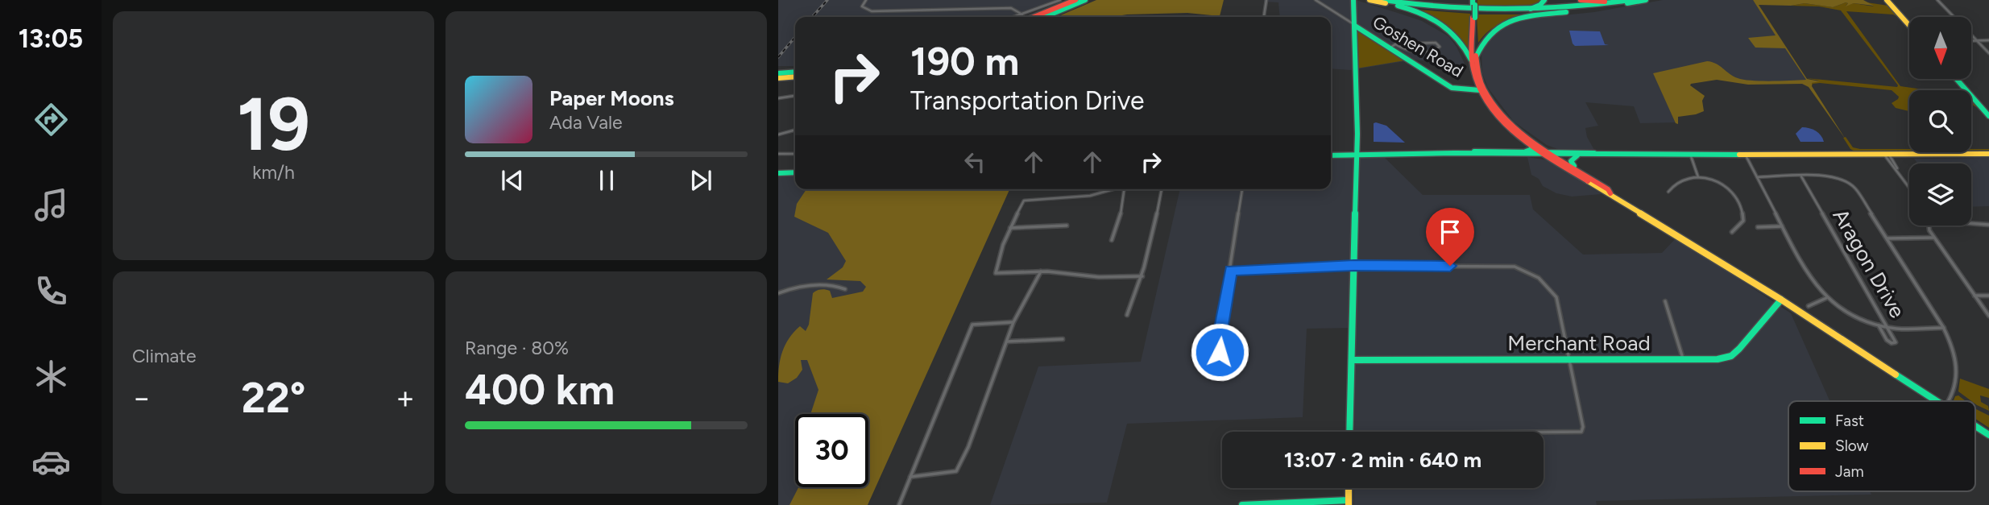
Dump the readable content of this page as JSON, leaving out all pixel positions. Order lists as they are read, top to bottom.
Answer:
{
  "streets": {
    "main road": ["Goshen Road", "Merchant Road"],
    "street": ["Aragon Drive"]
  },
  "legend": ["Fast", "Slow", "Jam"],
  "north": "bottom",
  "page": {
    "tabs": "13:05",
    "tile": [
      ["19", "km/h"],
      "Climate",
      ["Range · 80%", "400 km"]
    ],
    "turn": ["190 m", "Transportation Drive"],
    "song": ["Paper Moons", "Ada Vale"],
    "heat": ["−", "22°", "+"],
    "limit": "30",
    "trip": "13:07 · 2 min · 640 m"
  }
}
